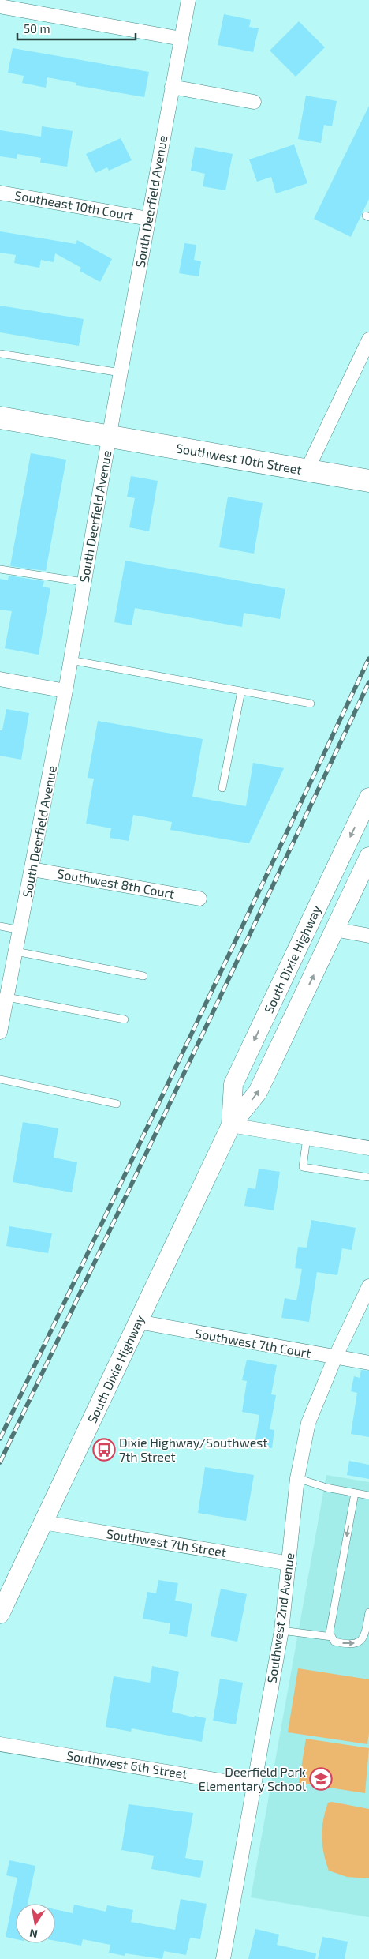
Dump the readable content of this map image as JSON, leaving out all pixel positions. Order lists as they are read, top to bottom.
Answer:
{
  "streets": {
    "main road": ["Southwest 10th Street", "South Dixie Highway"],
    "street": [
      "South Deerfield Avenue",
      "Southeast 10th Court",
      "Southwest 8th Court",
      "Southwest 7th Court",
      "Southwest 7th Street",
      "Southwest 2nd Avenue",
      "Southwest 6th Street"
    ]
  },
  "crossings": [
    ["South Deerfield Avenue", "Southeast 10th Court"],
    ["South Deerfield Avenue", "Southwest 10th Street"],
    ["South Deerfield Avenue", "Southwest 8th Court"],
    ["South Dixie Highway", "Southwest 7th Court"],
    ["South Dixie Highway", "Southwest 7th Street"],
    ["Southwest 7th Court", "Southwest 2nd Avenue"],
    ["Southwest 7th Street", "Southwest 2nd Avenue"],
    ["Southwest 2nd Avenue", "Southwest 6th Street"]
  ],
  "places": {
    "bus stop": ["Dixie Highway/Southwest 7th Street"],
    "school or university": ["Deerfield Park Elementary School"]
  },
  "scale_bar": "50 m",
  "north": "bottom"
}
